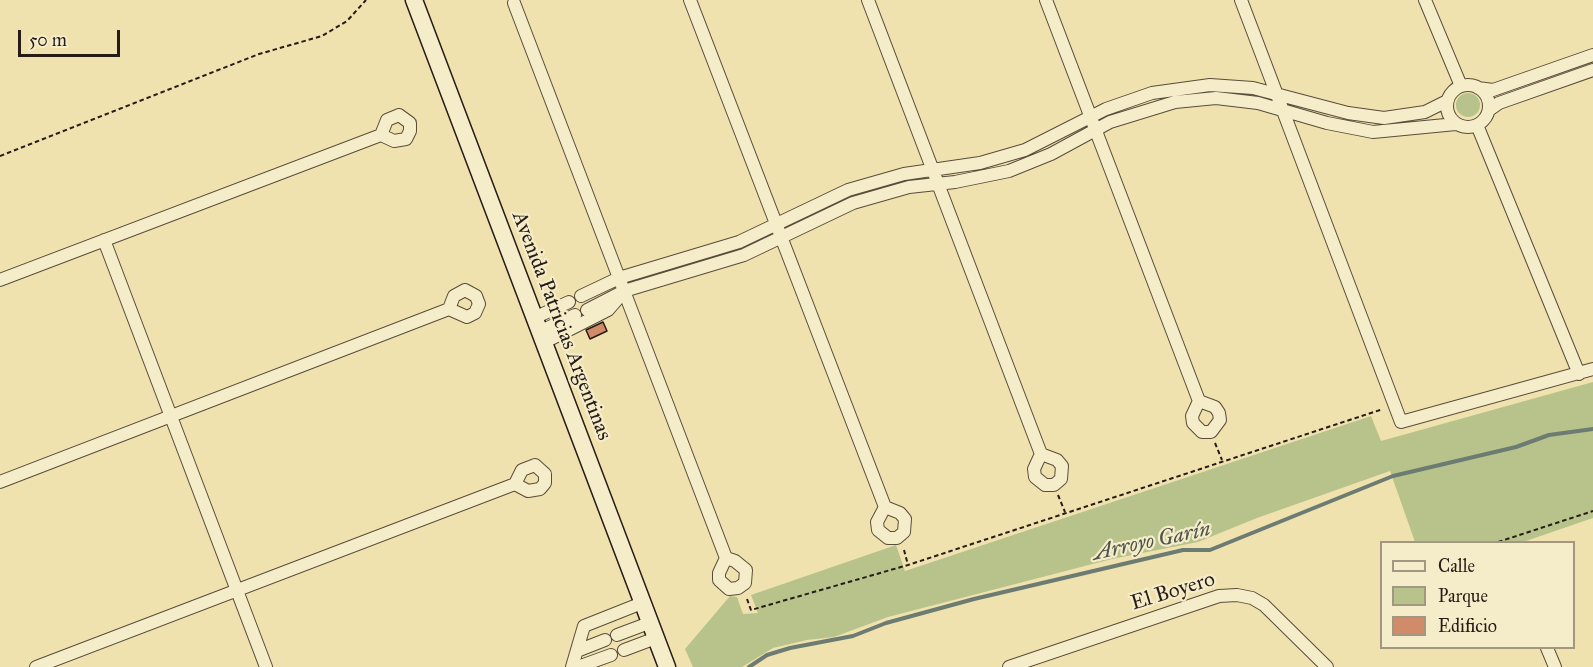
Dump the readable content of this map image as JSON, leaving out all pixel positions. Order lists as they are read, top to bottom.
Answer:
{
  "streets": {
    "street": ["Avenida Patricias Argentinas", "El Boyero"]
  },
  "water": ["Arroyo Garín"],
  "legend": ["Calle", "Parque", "Edificio"],
  "scale_bar": "50 m"
}
